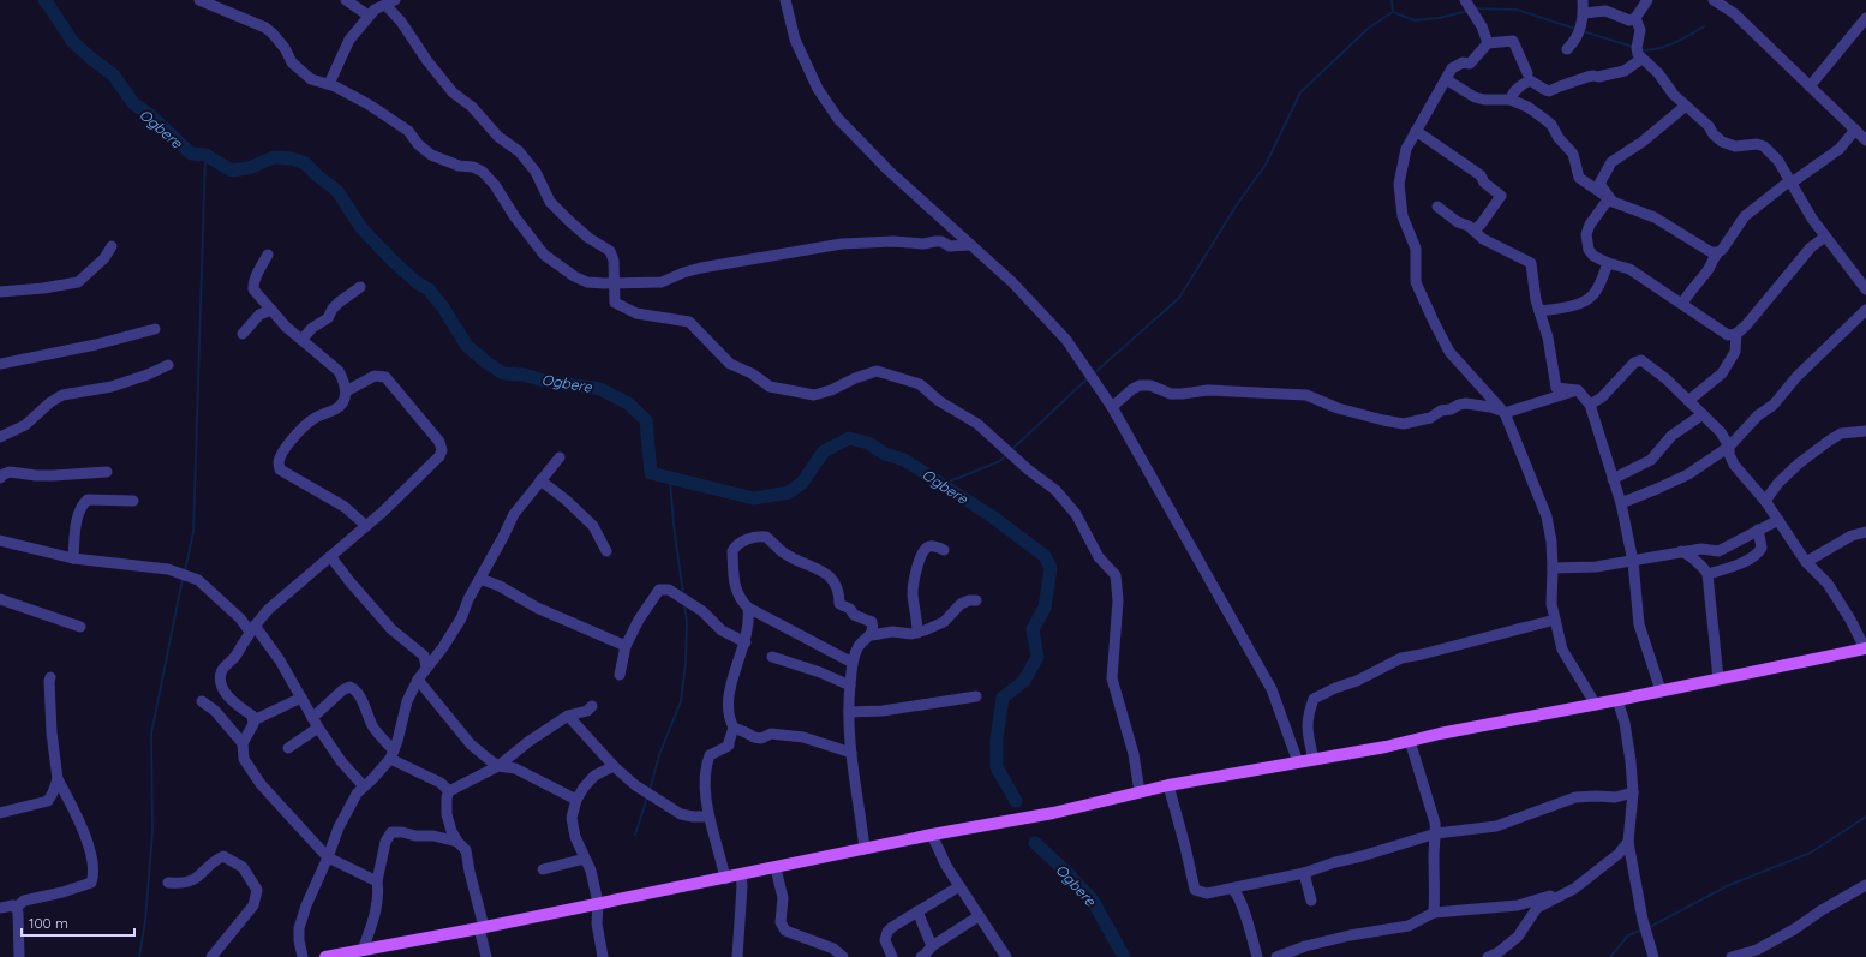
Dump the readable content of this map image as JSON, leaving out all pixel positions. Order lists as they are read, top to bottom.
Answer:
{
  "water": ["Ogbere"],
  "scale_bar": "100 m"
}
